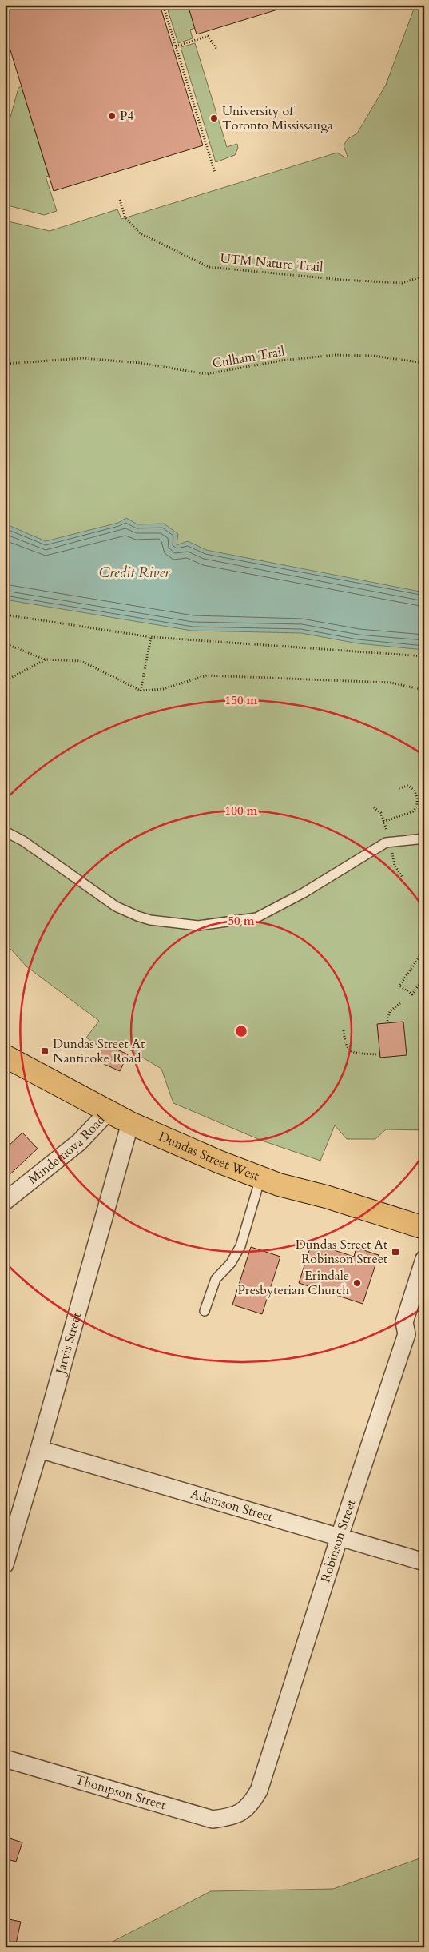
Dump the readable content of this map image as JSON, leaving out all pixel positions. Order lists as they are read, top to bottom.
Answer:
{
  "streets": {
    "main road": ["Dundas Street West"],
    "street": [
      "Mindemoya Road",
      "Jarvis Street",
      "Adamson Street",
      "Robinson Street",
      "Thompson Street"
    ],
    "path": ["UTM Nature Trail", "Culham Trail"]
  },
  "crossings": [
    ["Mindemoya Road", "Dundas Street West"],
    ["Dundas Street West", "Jarvis Street"],
    ["Jarvis Street", "Adamson Street"],
    ["Adamson Street", "Robinson Street"],
    ["Robinson Street", "Thompson Street"]
  ],
  "water": ["Credit River"],
  "places": {
    "other": ["P4", "University of Toronto Mississauga", "Erindale Presbyterian Church"],
    "transit": ["Dundas Street At Nanticoke Road", "Dundas Street At Robinson Street"]
  },
  "rings": ["150 m", "100 m", "50 m"]
}
